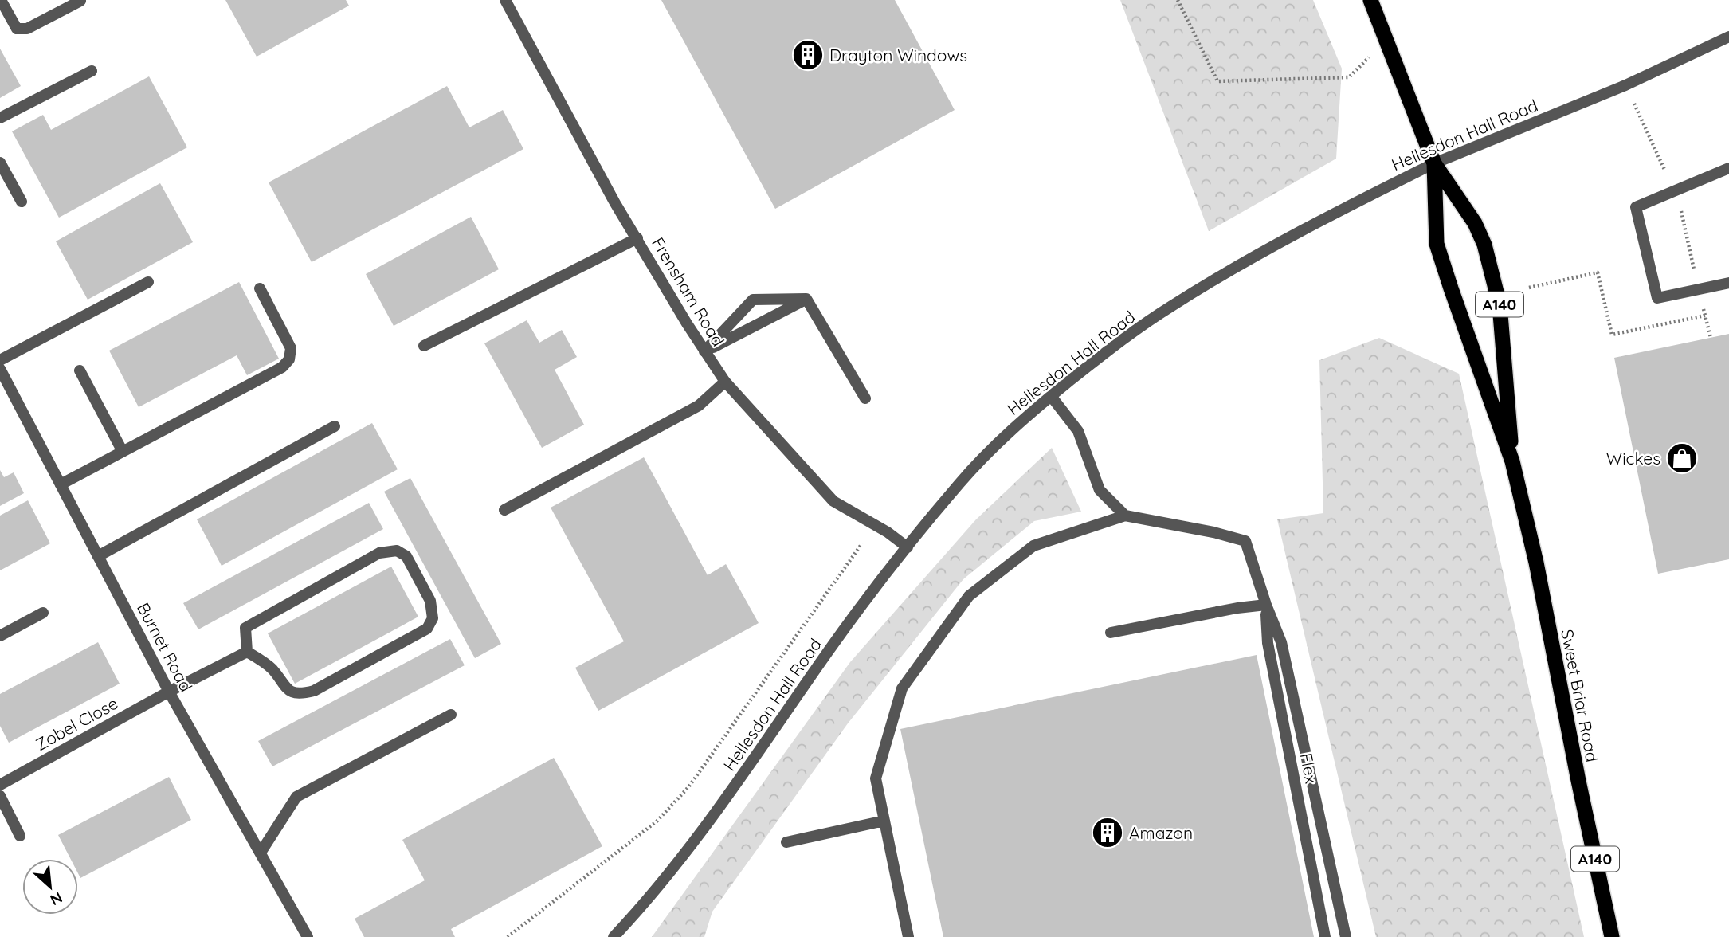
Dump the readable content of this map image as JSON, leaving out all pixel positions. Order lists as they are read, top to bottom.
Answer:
{
  "streets": {
    "highway": ["A140", "Sweet Briar Road"],
    "street": [
      "Hellesdon Hall Road",
      "Frensham Road",
      "Burnet Road",
      "Zobel Close",
      "Flex"
    ]
  },
  "crossings": [
    ["Hellesdon Hall Road", "Frensham Road"],
    ["Hellesdon Hall Road", "Sweet Briar Road"],
    ["Burnet Road", "Zobel Close"]
  ],
  "places": {
    "building": ["Drayton Windows", "Amazon"],
    "shop": ["Wickes"]
  },
  "north": "bottom right"
}
